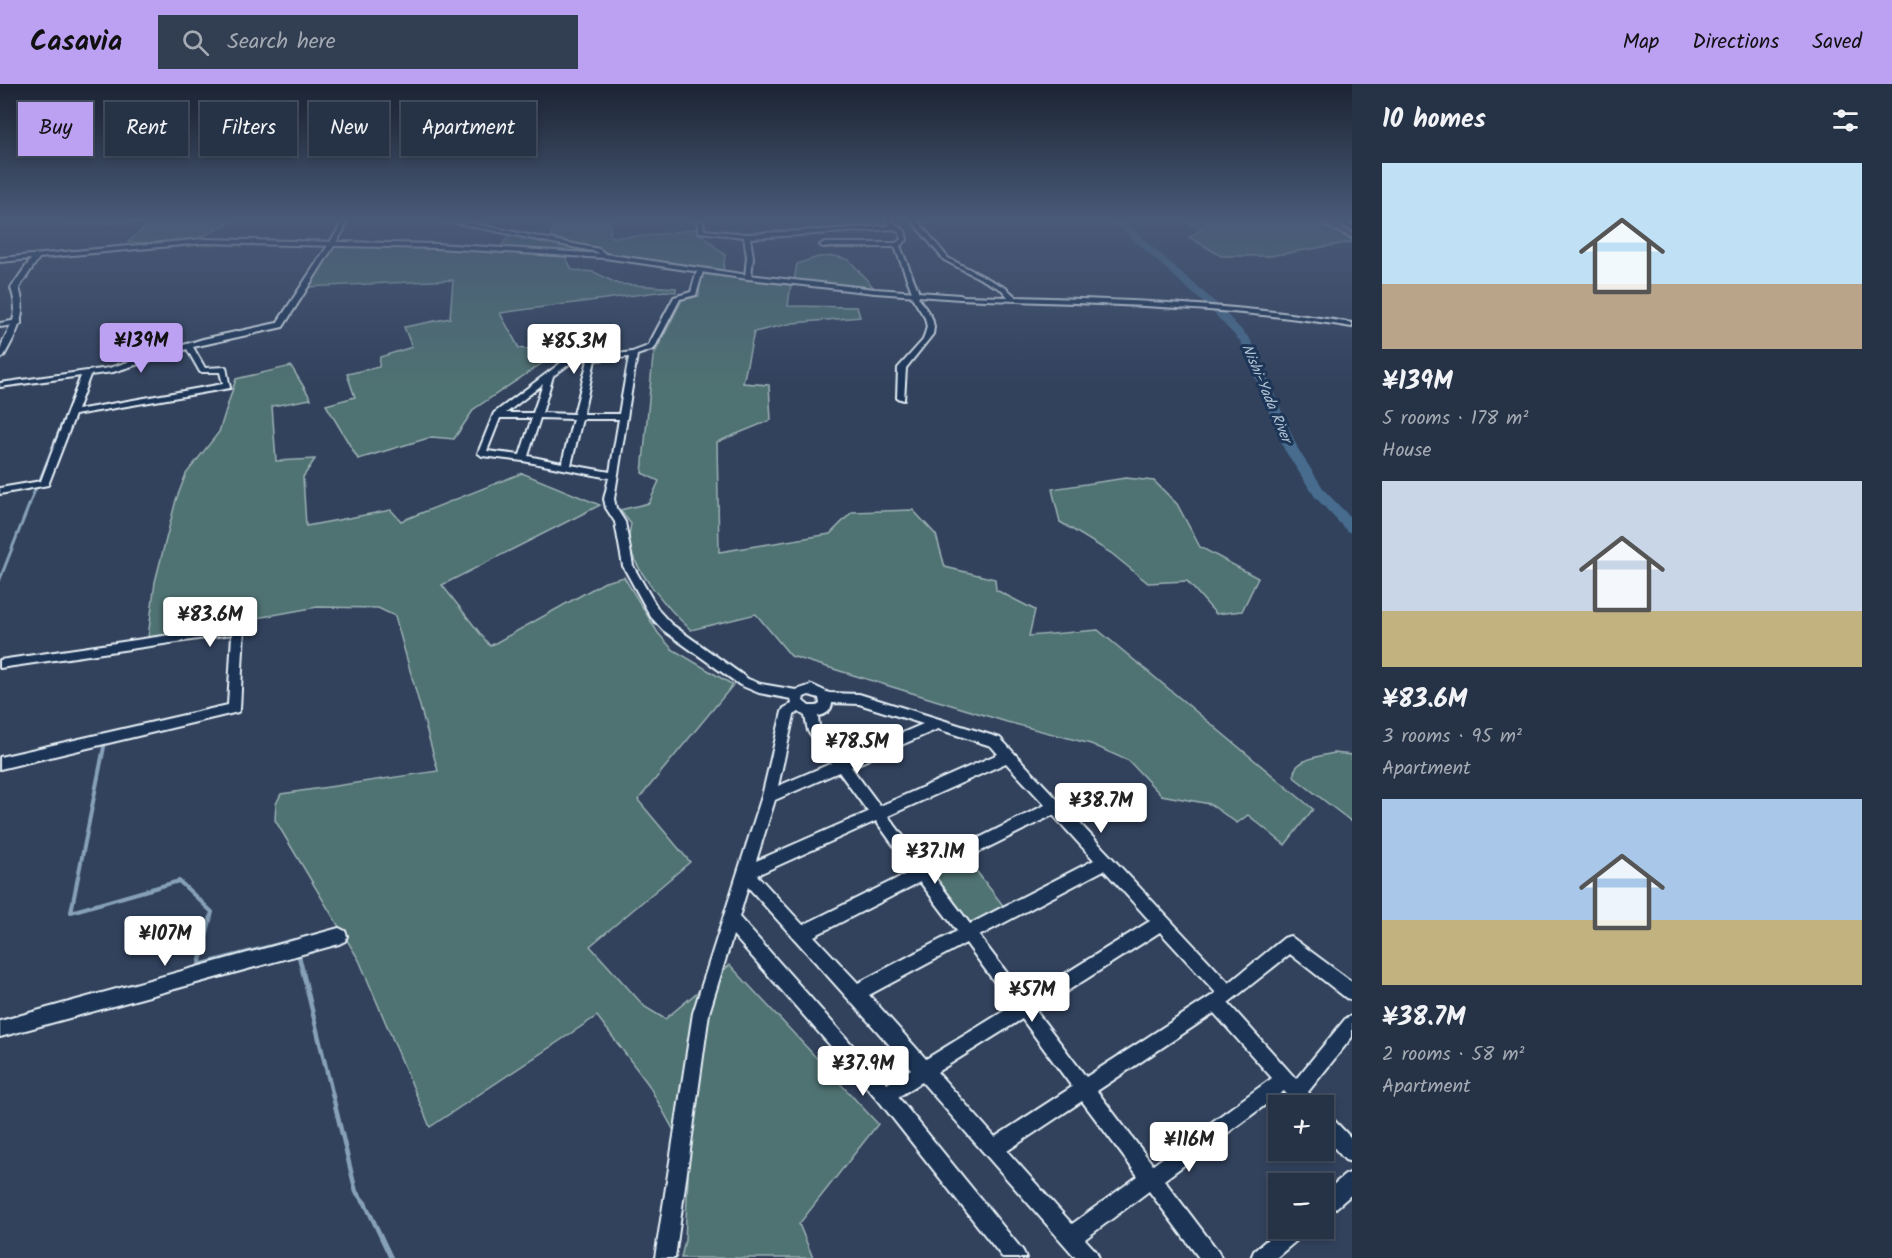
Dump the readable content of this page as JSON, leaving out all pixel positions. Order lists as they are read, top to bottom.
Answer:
{
  "water": ["Nishi-Yada River"],
  "page": {
    "header": "Casavia",
    "search": "Search here",
    "nav": ["Map", "Directions", "Saved"],
    "heading": "10 homes",
    "chip": [
      "Buy",
      "Rent",
      "Filters",
      "New",
      "Apartment"
    ],
    "list": [
      {
        "name": "¥139M",
        "note": "5 rooms · 178 m² · House"
      },
      {
        "name": "¥83.6M",
        "note": "3 rooms · 95 m² · Apartment"
      },
      {
        "name": "¥38.7M",
        "note": "2 rooms · 58 m² · Apartment"
      }
    ],
    "price": [
      "¥139M",
      "¥85.3M",
      "¥83.6M",
      "¥78.5M",
      "¥38.7M",
      "¥37.1M",
      "¥107M",
      "¥57M",
      "¥37.9M",
      "¥116M"
    ],
    "map_buttons": ["+", "−"]
  }
}
